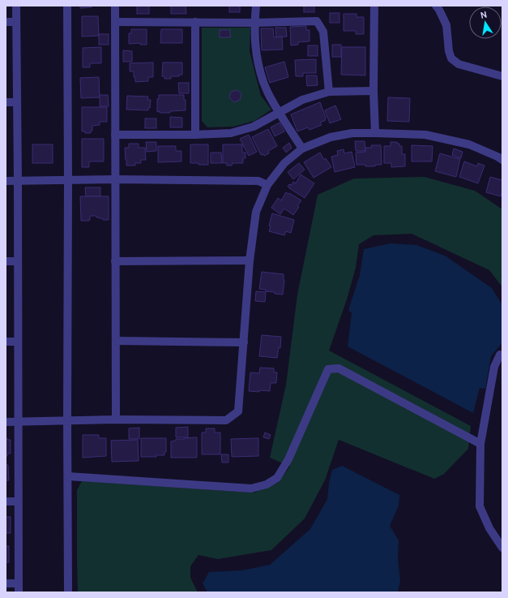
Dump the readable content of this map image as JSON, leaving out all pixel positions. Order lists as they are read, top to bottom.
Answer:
{
  "north": "top"
}
